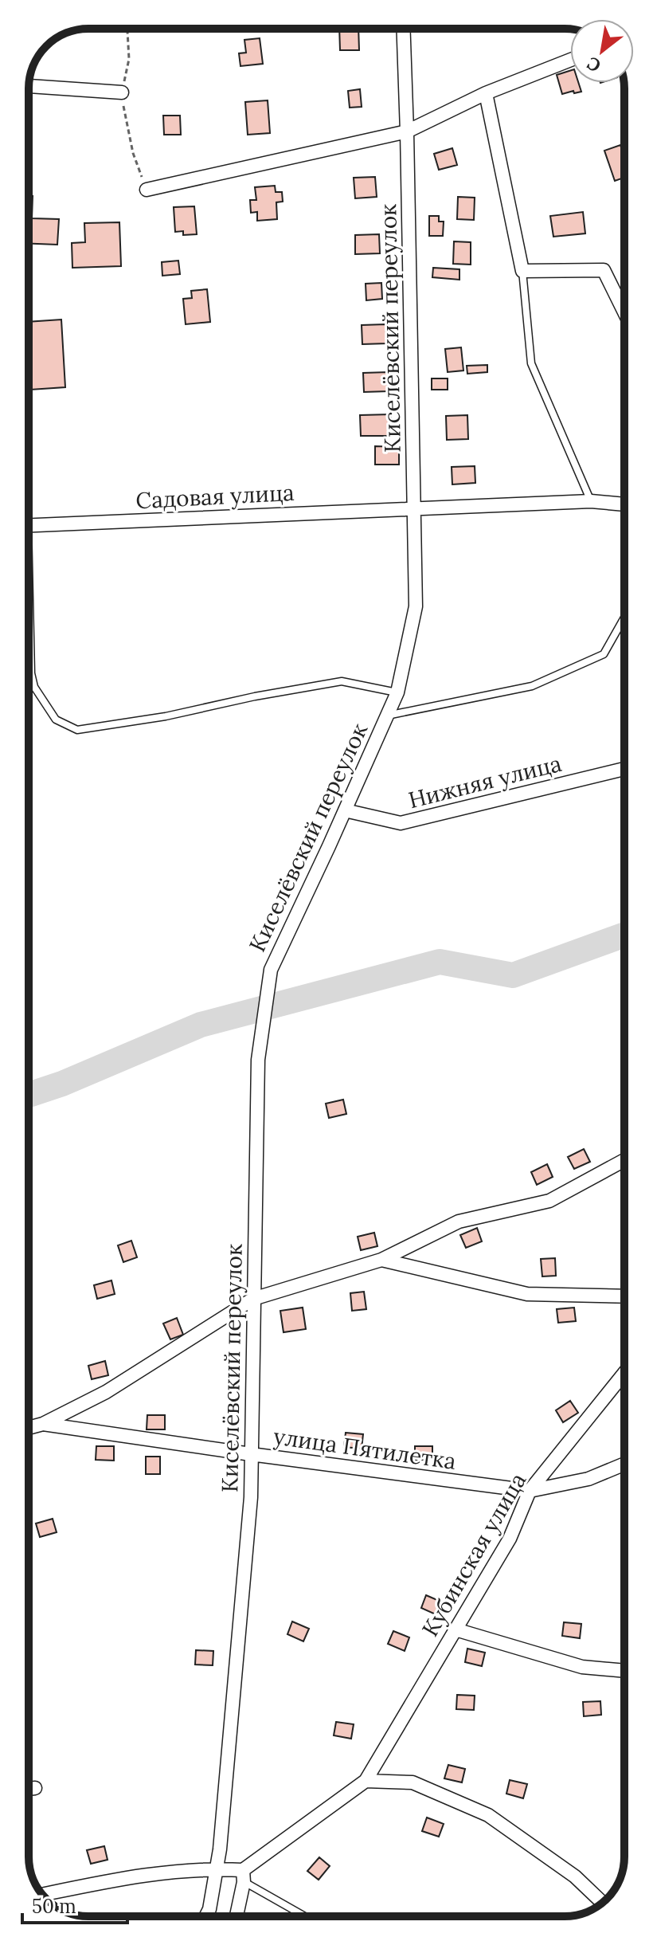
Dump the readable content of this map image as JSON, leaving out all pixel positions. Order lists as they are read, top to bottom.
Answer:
{
  "streets": {
    "street": [
      "Киселёвский переулок",
      "Садовая улица",
      "Нижняя улица",
      "улица Пятилетка",
      "Кубинская улица"
    ]
  },
  "crossings": [
    ["Киселёвский переулок", "Садовая улица"],
    ["Киселёвский переулок", "Нижняя улица"],
    ["Киселёвский переулок", "улица Пятилетка"],
    ["улица Пятилетка", "Кубинская улица"]
  ],
  "scale_bar": "50 m",
  "north": "bottom left"
}
